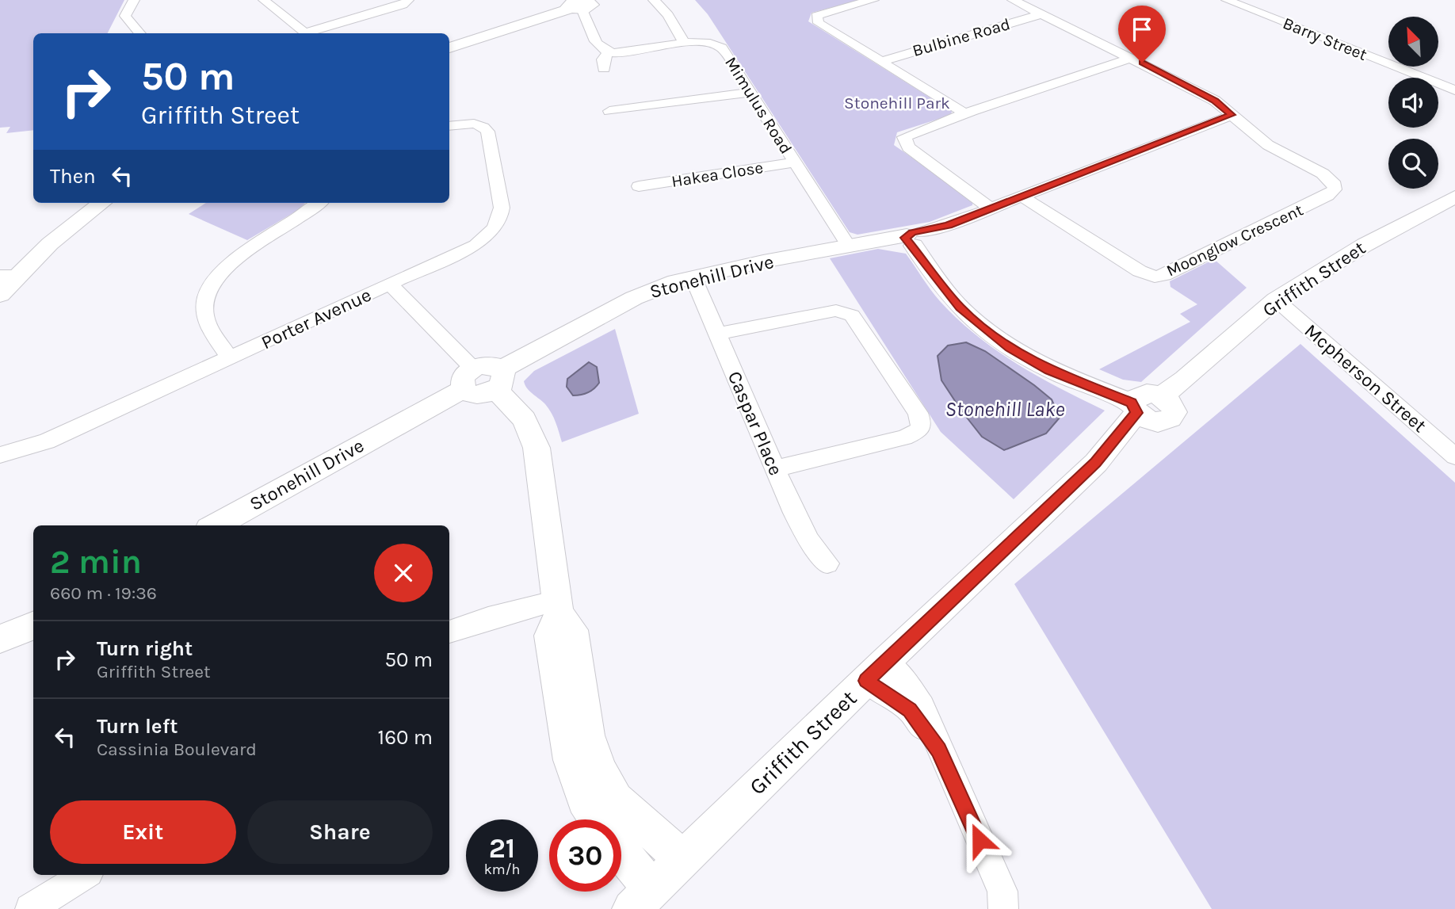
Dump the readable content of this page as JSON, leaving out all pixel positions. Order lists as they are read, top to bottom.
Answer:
{
  "streets": {
    "street": [
      "Bulbine Road",
      "Barry Street",
      "Mimulus Road",
      "Hakea Close",
      "Moonglow Crescent",
      "Stonehill Drive",
      "Griffith Street",
      "Porter Avenue",
      "Mcpherson Street",
      "Caspar Place"
    ]
  },
  "crossings": [
    ["Mimulus Road", "Hakea Close"],
    ["Mimulus Road", "Stonehill Drive"],
    ["Stonehill Drive", "Caspar Place"],
    ["Griffith Street", "Mcpherson Street"]
  ],
  "water": ["Stonehill Lake"],
  "parks": ["Stonehill Park"],
  "north": "top left",
  "page": {
    "turn": ["50 m", "Griffith Street"],
    "then": "Then",
    "heading": ["2 min", "660 m · 19:36"],
    "list": [
      {
        "name": "Turn right",
        "note": "Griffith Street",
        "value": "50 m"
      },
      {
        "name": "Turn left",
        "note": "Cassinia Boulevard",
        "value": "160 m"
      }
    ],
    "buttons": ["Exit", "Share"],
    "speed": "21 km/h",
    "limit": "30"
  }
}
